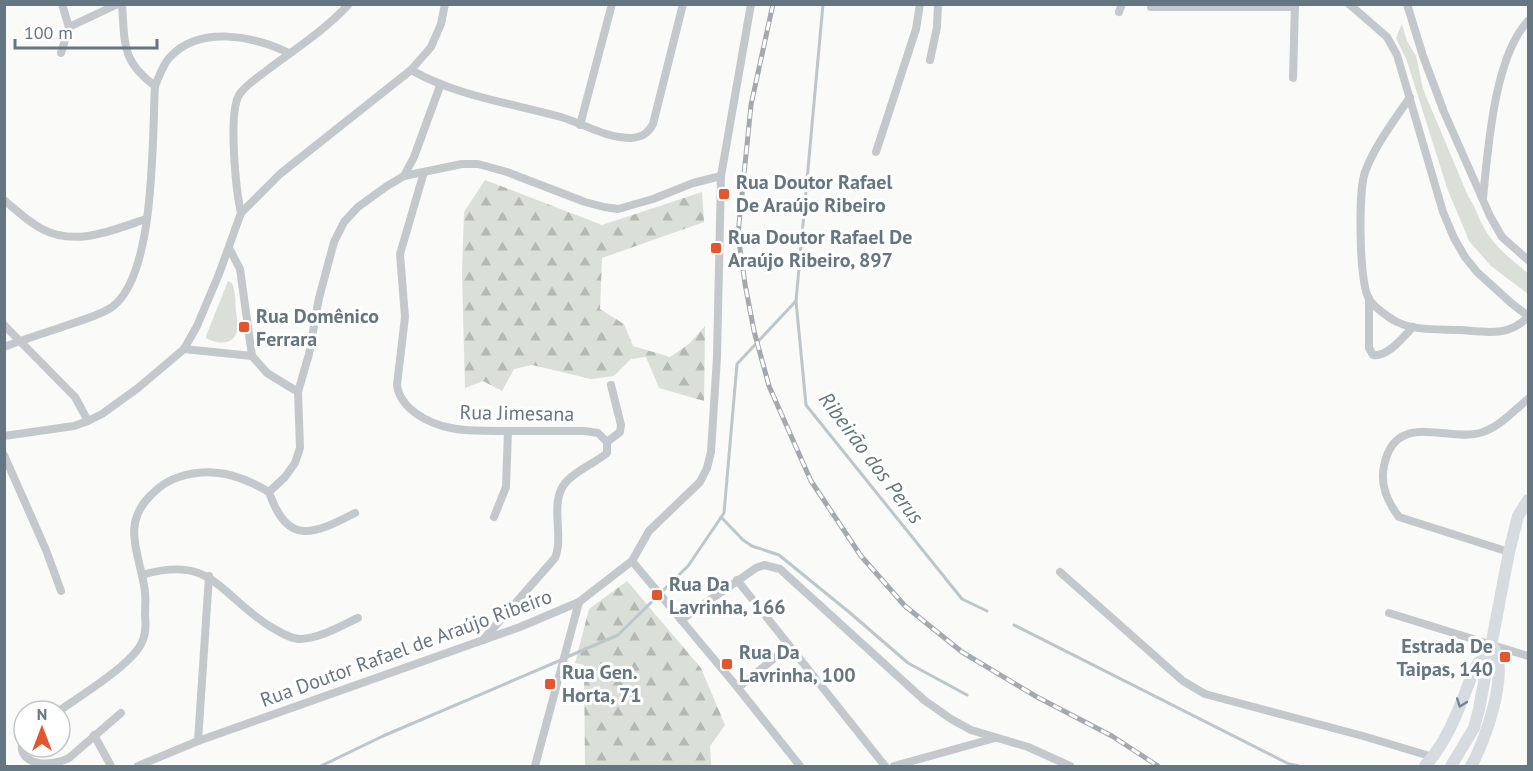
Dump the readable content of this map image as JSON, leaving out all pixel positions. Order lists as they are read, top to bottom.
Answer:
{
  "streets": {
    "street": ["Rua Jimesana", "Rua Doutor Rafael de Araújo Ribeiro"]
  },
  "water": ["Ribeirão dos Perus"],
  "places": {
    "transit": [
      "Rua Doutor Rafael De Araújo Ribeiro",
      "Rua Doutor Rafael De Araújo Ribeiro, 897",
      "Rua Domênico Ferrara",
      "Rua Da Lavrinha, 166",
      "Estrada De Taipas, 140",
      "Rua Da Lavrinha, 100",
      "Rua Gen. Horta, 71"
    ]
  },
  "scale_bar": "100 m",
  "north": "top"
}
